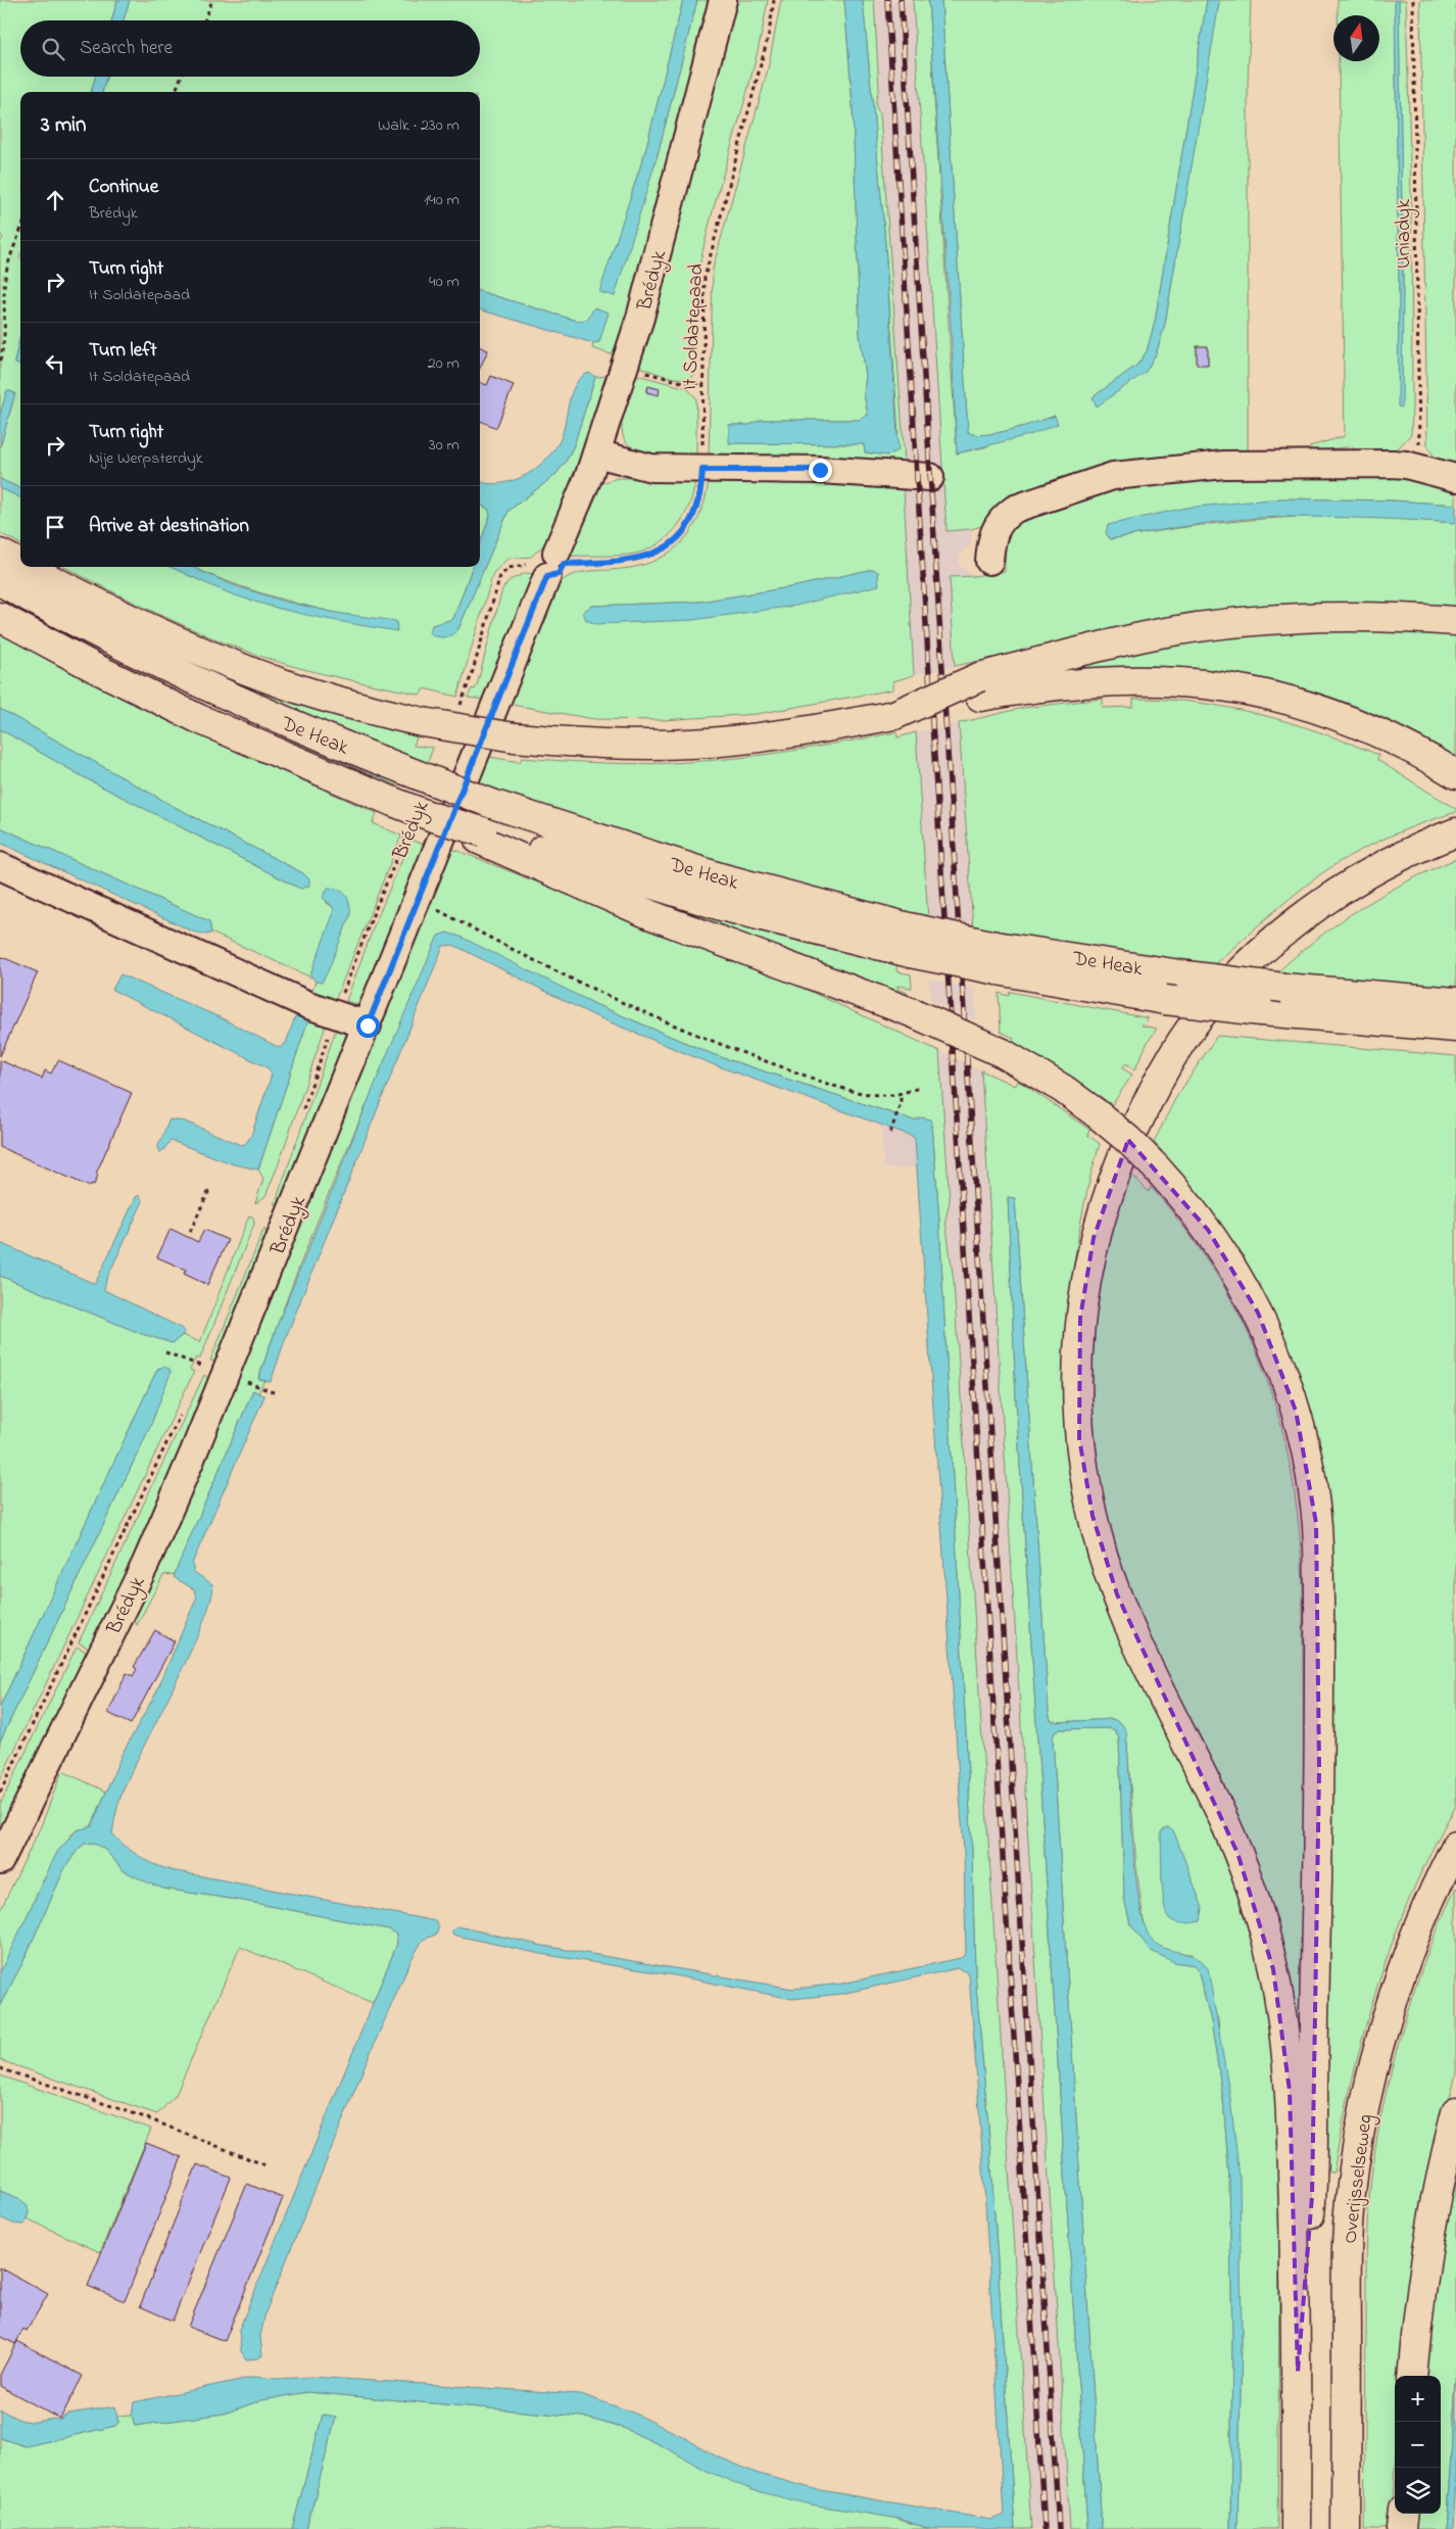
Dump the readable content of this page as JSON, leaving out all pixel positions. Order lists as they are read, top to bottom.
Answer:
{
  "streets": {
    "highway": ["De Heak", "Overijsselseweg"],
    "street": ["Brédyk"],
    "path": ["Uniadyk", "It Soldatepaad"]
  },
  "crossings": [
    ["Brédyk", "It Soldatepaad"]
  ],
  "north": "top",
  "page": {
    "search": "Search here",
    "heading": ["3 min", "Walk · 230 m"],
    "list": [
      ["Continue", "Brédyk", "140 m"],
      ["Turn right", "It Soldatepaad", "40 m"],
      ["Turn left", "It Soldatepaad", "20 m"],
      ["Turn right", "Nije Werpsterdyk", "30 m"],
      "Arrive at destination"
    ],
    "map_buttons": ["+", "−"]
  }
}
